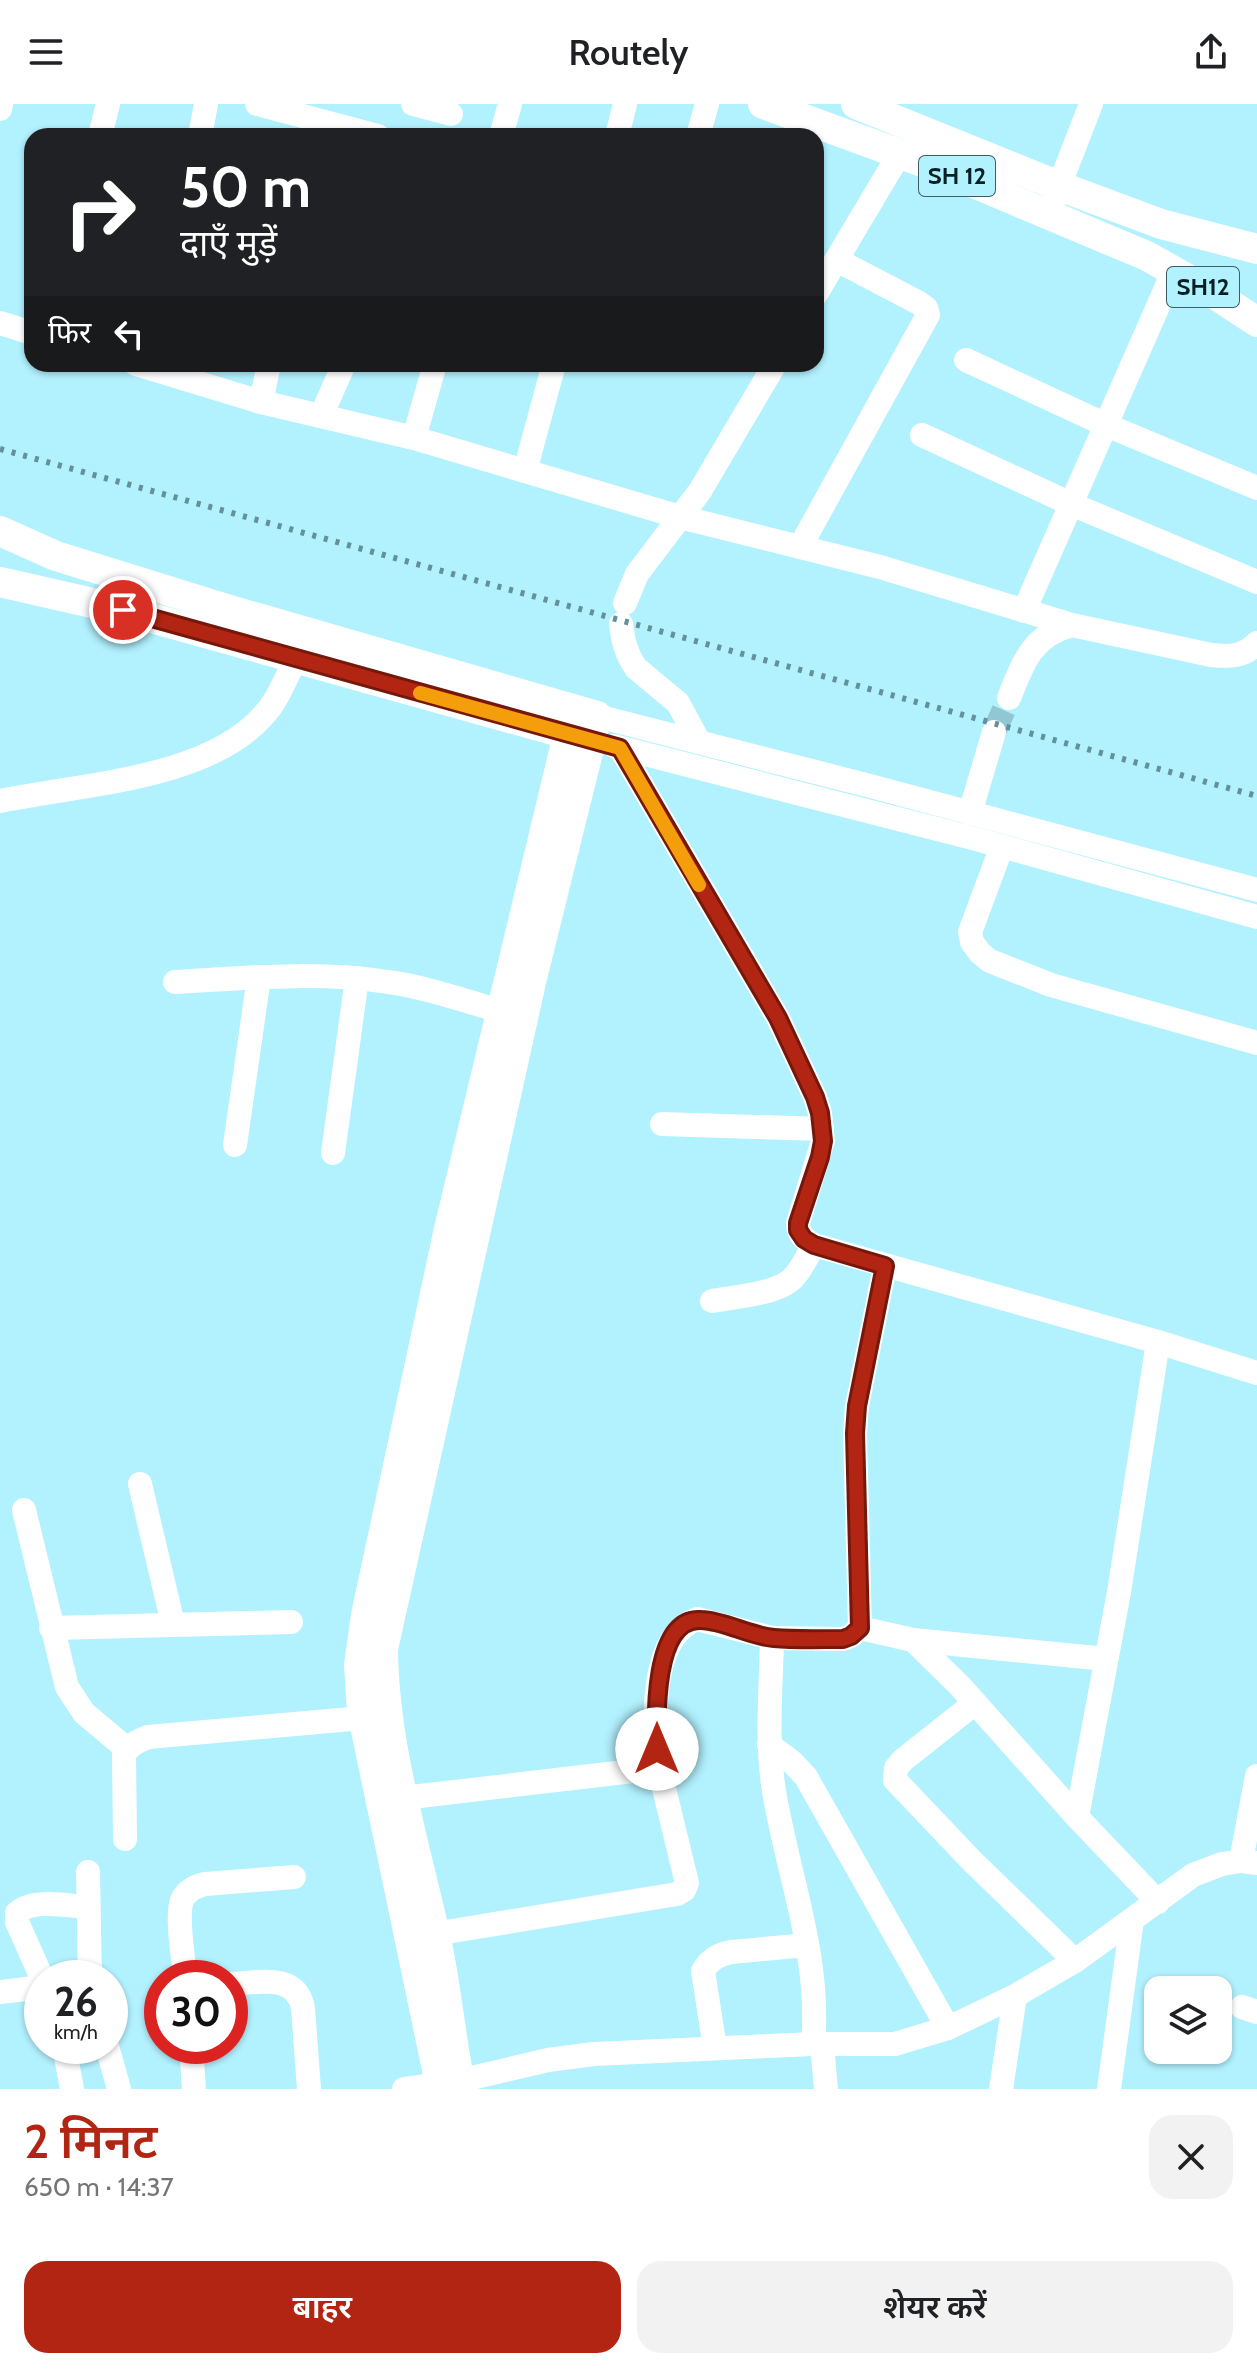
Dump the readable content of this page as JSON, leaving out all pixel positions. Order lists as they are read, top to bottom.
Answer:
{
  "streets": {
    "main road": ["SH 12", "SH12"]
  },
  "crossings": [
    ["SH 12", "SH12"]
  ],
  "page": {
    "header": "Routely",
    "turn": ["50 m", "दाएँ मुड़ें"],
    "then": "फिर",
    "speed": "26 km/h",
    "limit": "30",
    "heading": ["2 मिनट", "650 m · 14:37"],
    "buttons": ["बाहर", "शेयर करें"]
  }
}
